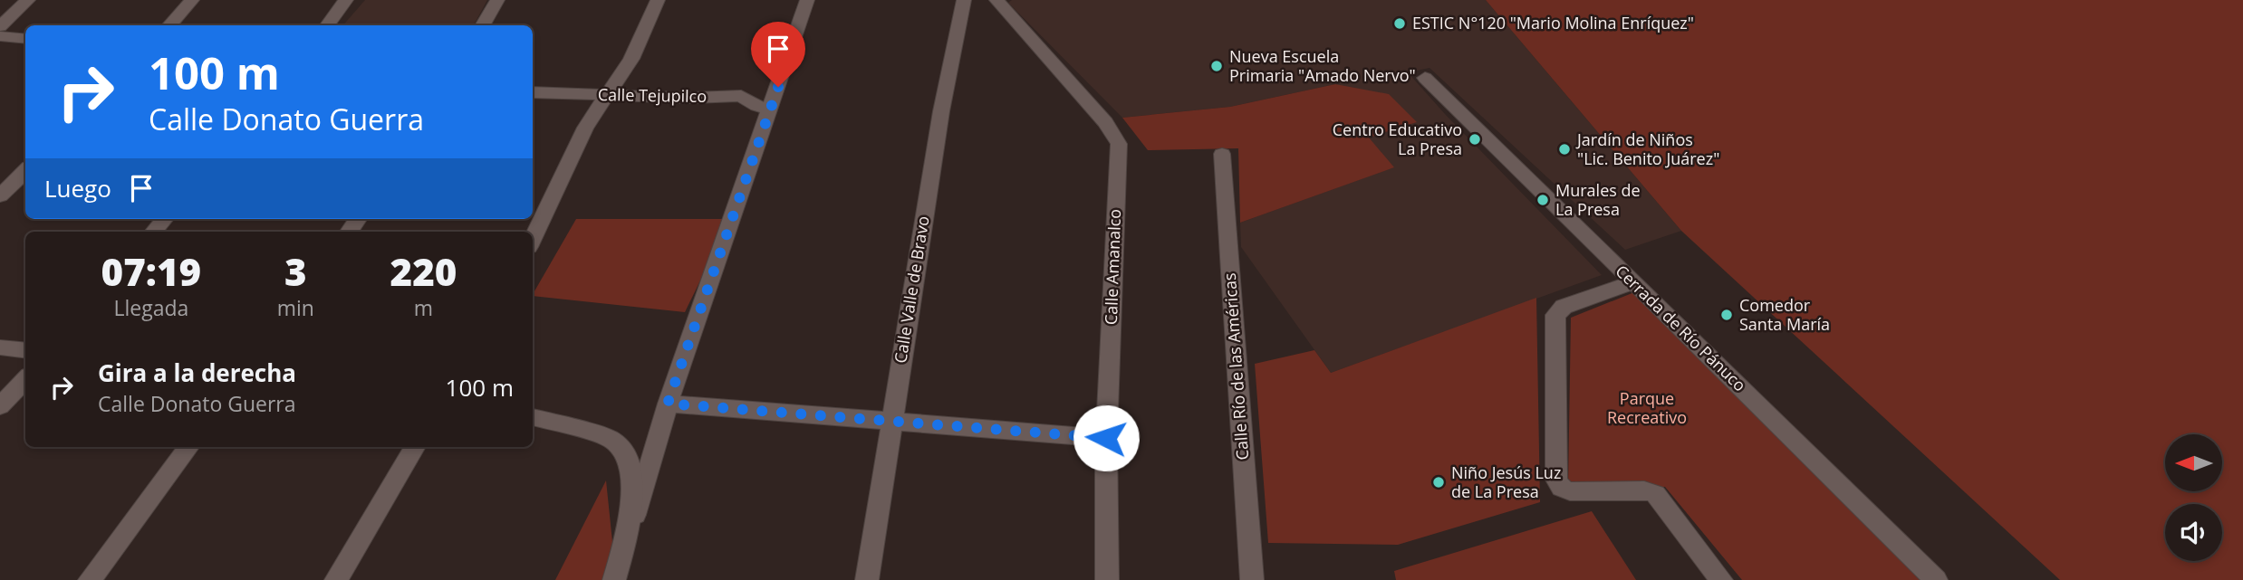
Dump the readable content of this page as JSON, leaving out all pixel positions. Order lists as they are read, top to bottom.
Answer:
{
  "streets": {
    "street": [
      "Calle Tejupilco",
      "Calle Amanalco",
      "Calle Valle de Bravo",
      "Cerrada de Río Pánuco",
      "Calle Río de las Américas"
    ]
  },
  "parks": ["Parque Recreativo"],
  "places": [
    "ESTIC N°120 \"Mario Molina Enríquez\"",
    "Nueva Escuela Primaria \"Amado Nervo\"",
    "Centro Educativo La Presa",
    "Jardín de Niños \"Lic. Benito Juárez\"",
    "Murales de La Presa",
    "Comedor Santa María",
    "Niño Jesús Luz de La Presa"
  ],
  "north": "left",
  "page": {
    "turn": ["100 m", "Calle Donato Guerra"],
    "then": "Luego",
    "eta": [
      "07:19",
      "Llegada",
      "3",
      "min",
      "220",
      "m"
    ],
    "list": [
      {
        "name": "Gira a la derecha",
        "note": "Calle Donato Guerra",
        "value": "100 m"
      }
    ]
  }
}
